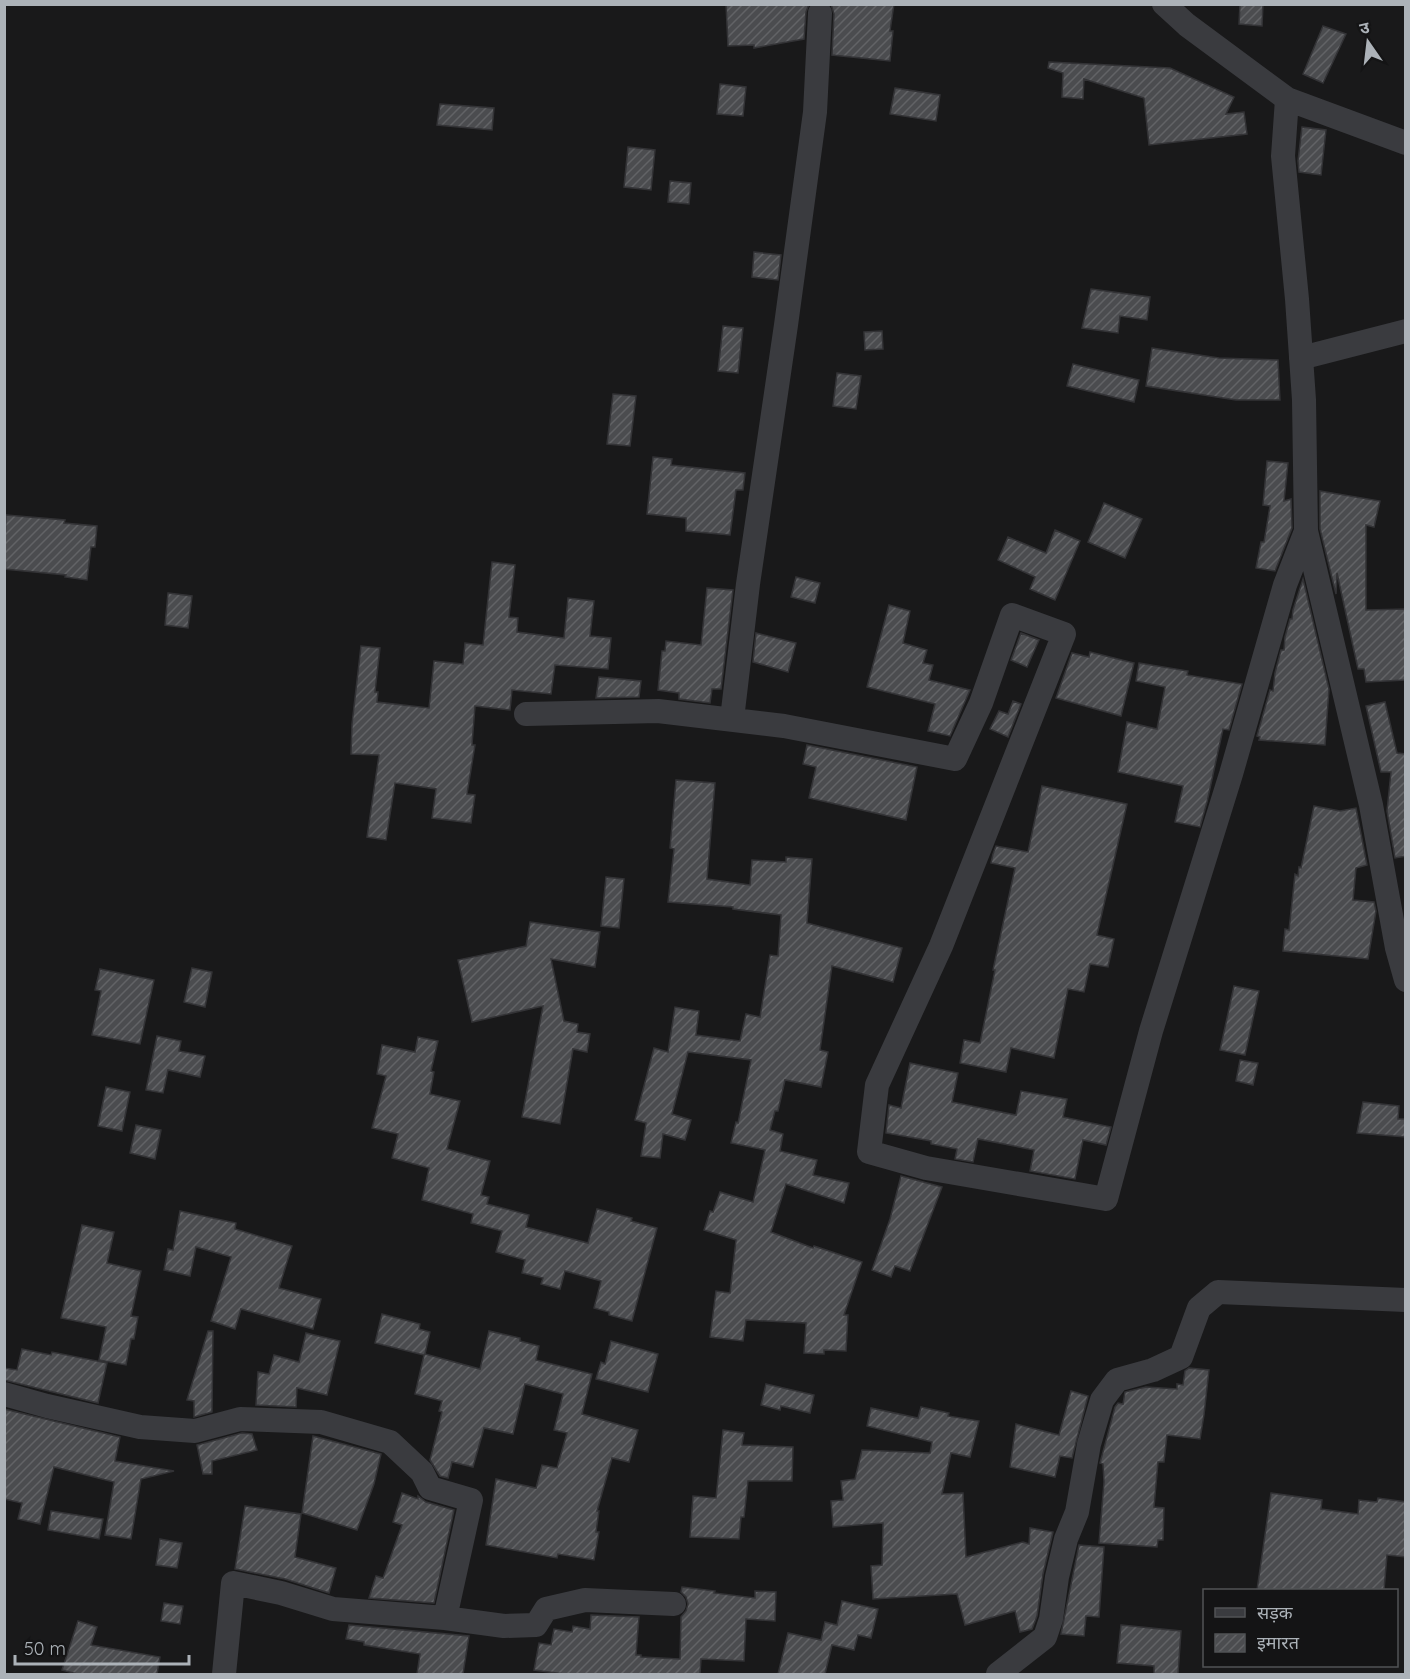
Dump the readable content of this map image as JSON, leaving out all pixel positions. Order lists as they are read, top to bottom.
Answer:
{
  "legend": ["सड़क", "इमारत"],
  "scale_bar": "50 m",
  "north": "top"
}
